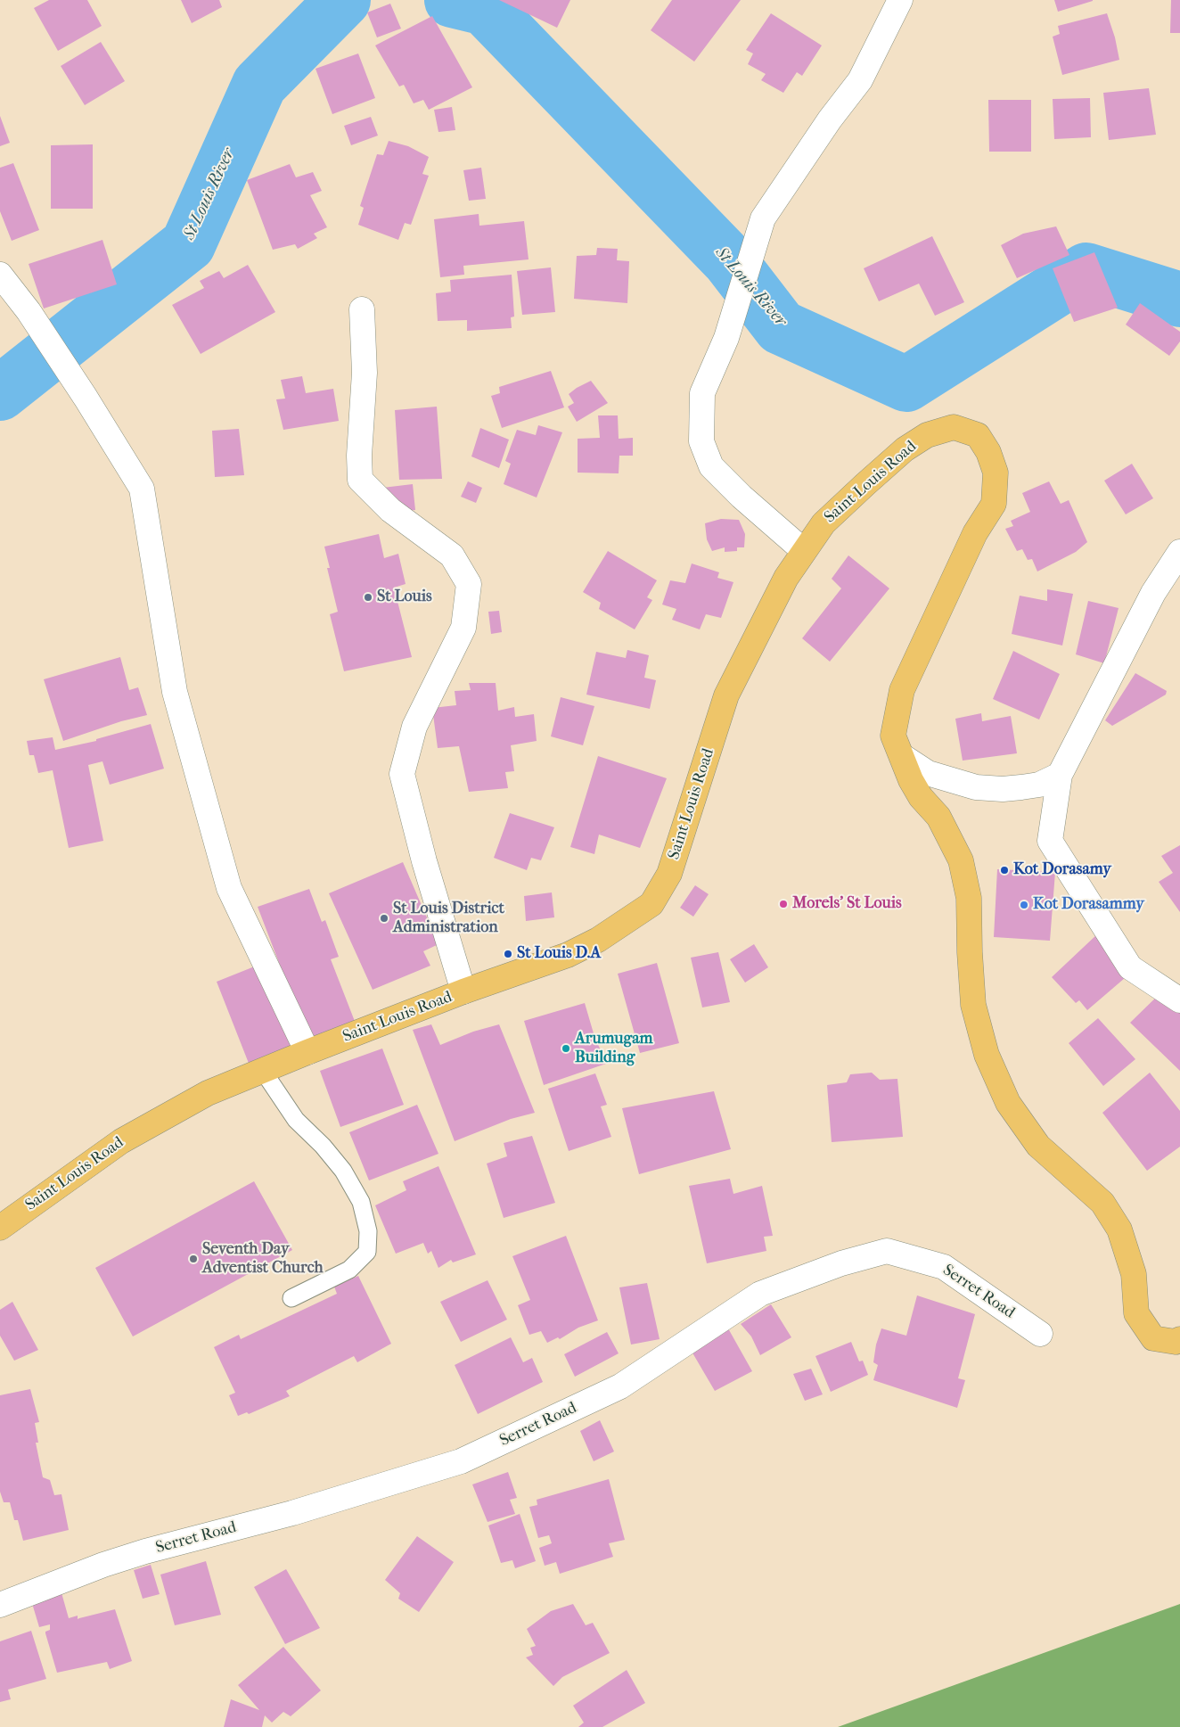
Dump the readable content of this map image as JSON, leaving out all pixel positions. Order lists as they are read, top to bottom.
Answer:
{
  "streets": {
    "main road": ["Saint Louis Road"],
    "street": ["Serret Road"]
  },
  "water": ["St Louis River"],
  "places": [
    "St Louis",
    "Kot Dorasamy",
    "Morels' St Louis",
    "Kot Dorasammy",
    "St Louis District Administration",
    "St Louis D.A",
    "Arumugam Building",
    "Seventh Day Adventist Church"
  ]
}
